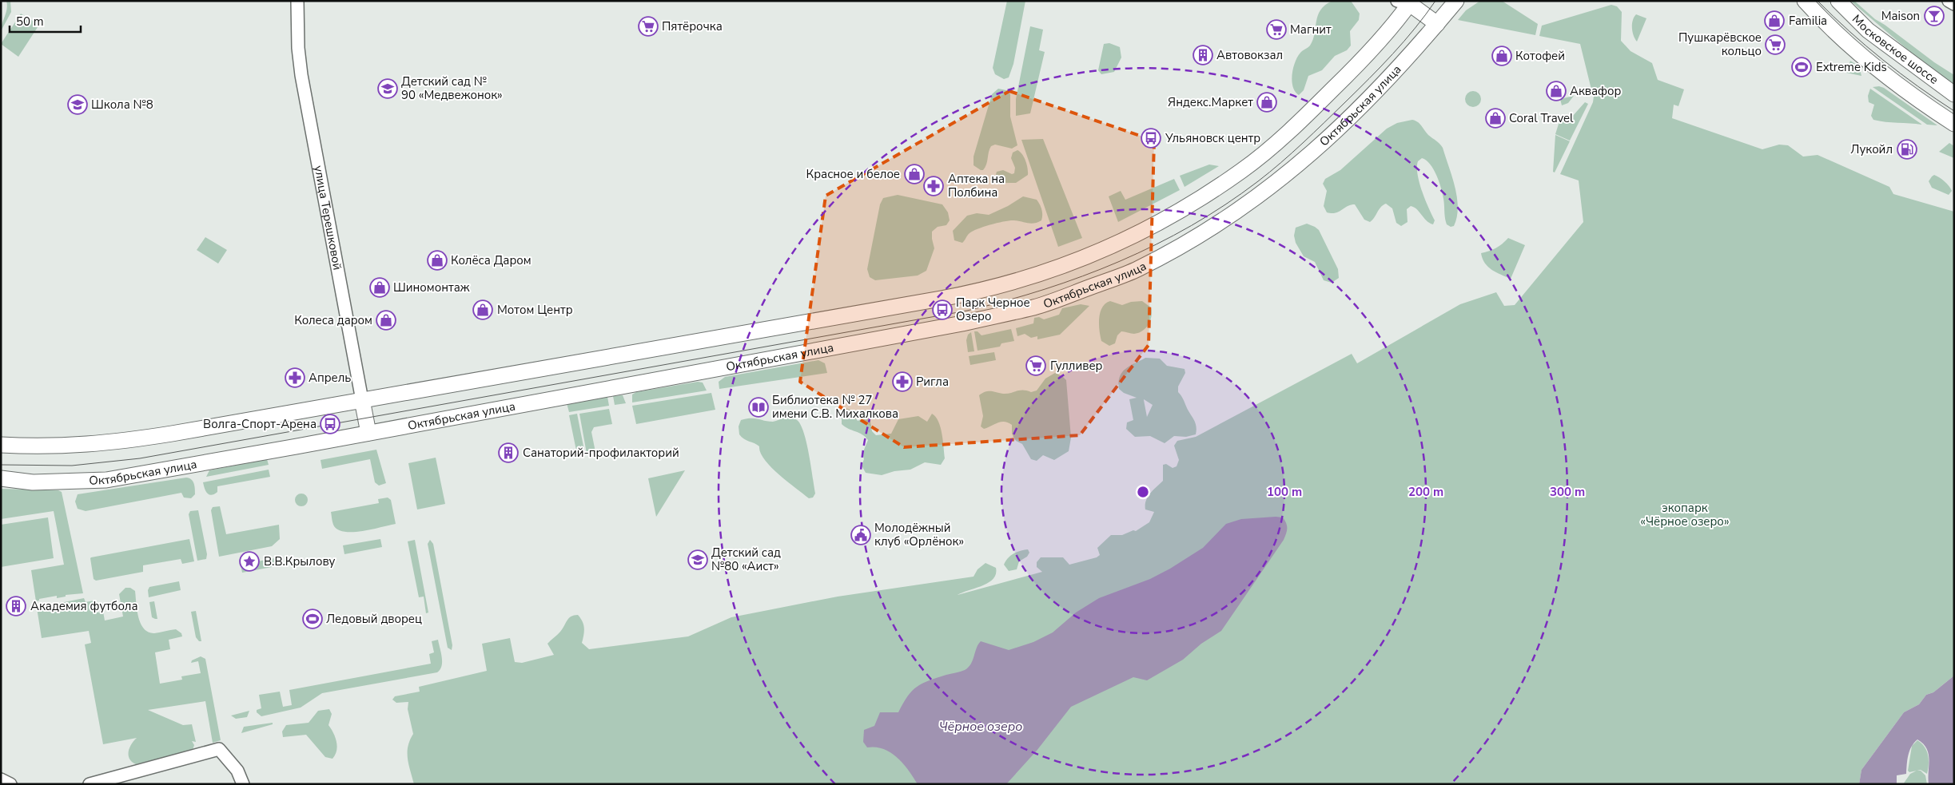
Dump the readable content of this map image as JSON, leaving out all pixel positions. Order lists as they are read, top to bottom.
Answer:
{
  "streets": {
    "main road": ["Московское шоссе", "Октябрьская улица", "улица Терешковой"]
  },
  "crossings": [
    ["Октябрьская улица", "улица Терешковой"]
  ],
  "water": ["Чёрное озеро"],
  "parks": ["экопарк «Чёрное озеро»"],
  "places": {
    "bar": ["Maison"],
    "shop": [
      "Familia",
      "Котофей",
      "Аквафор",
      "Яндекс.Маркет",
      "Coral Travel",
      "Красное и белое",
      "Колёса Даром",
      "Шиномонтаж",
      "Мотом Центр",
      "Колеса даром"
    ],
    "supermarket": [
      "Пятёрочка",
      "Магнит",
      "Пушкарёвское кольцо",
      "Гулливер"
    ],
    "building": ["Автовокзал", "Санаторий-профилакторий", "Академия футбола"],
    "sports": ["Extreme Kids", "Ледовый дворец"],
    "school or university": ["Детский сад № 90 «Медвежонок»", "Школа №8", "Детский сад №80 «Аист»"],
    "bus stop": ["Ульяновск центр", "Парк Черное Озеро", "Волга-Спорт-Арена"],
    "fuel station": ["Лукойл"],
    "pharmacy": ["Аптека на Полбина", "Апрель", "Ригла"],
    "library": ["Библиотека № 27 имени С.В. Михалкова"],
    "public building": ["Молодёжный клуб «Орлёнок»"],
    "place": ["В.В.Крылову"]
  },
  "scale_bar": "50 m",
  "rings": ["100 m", "200 m", "300 m"]
}
